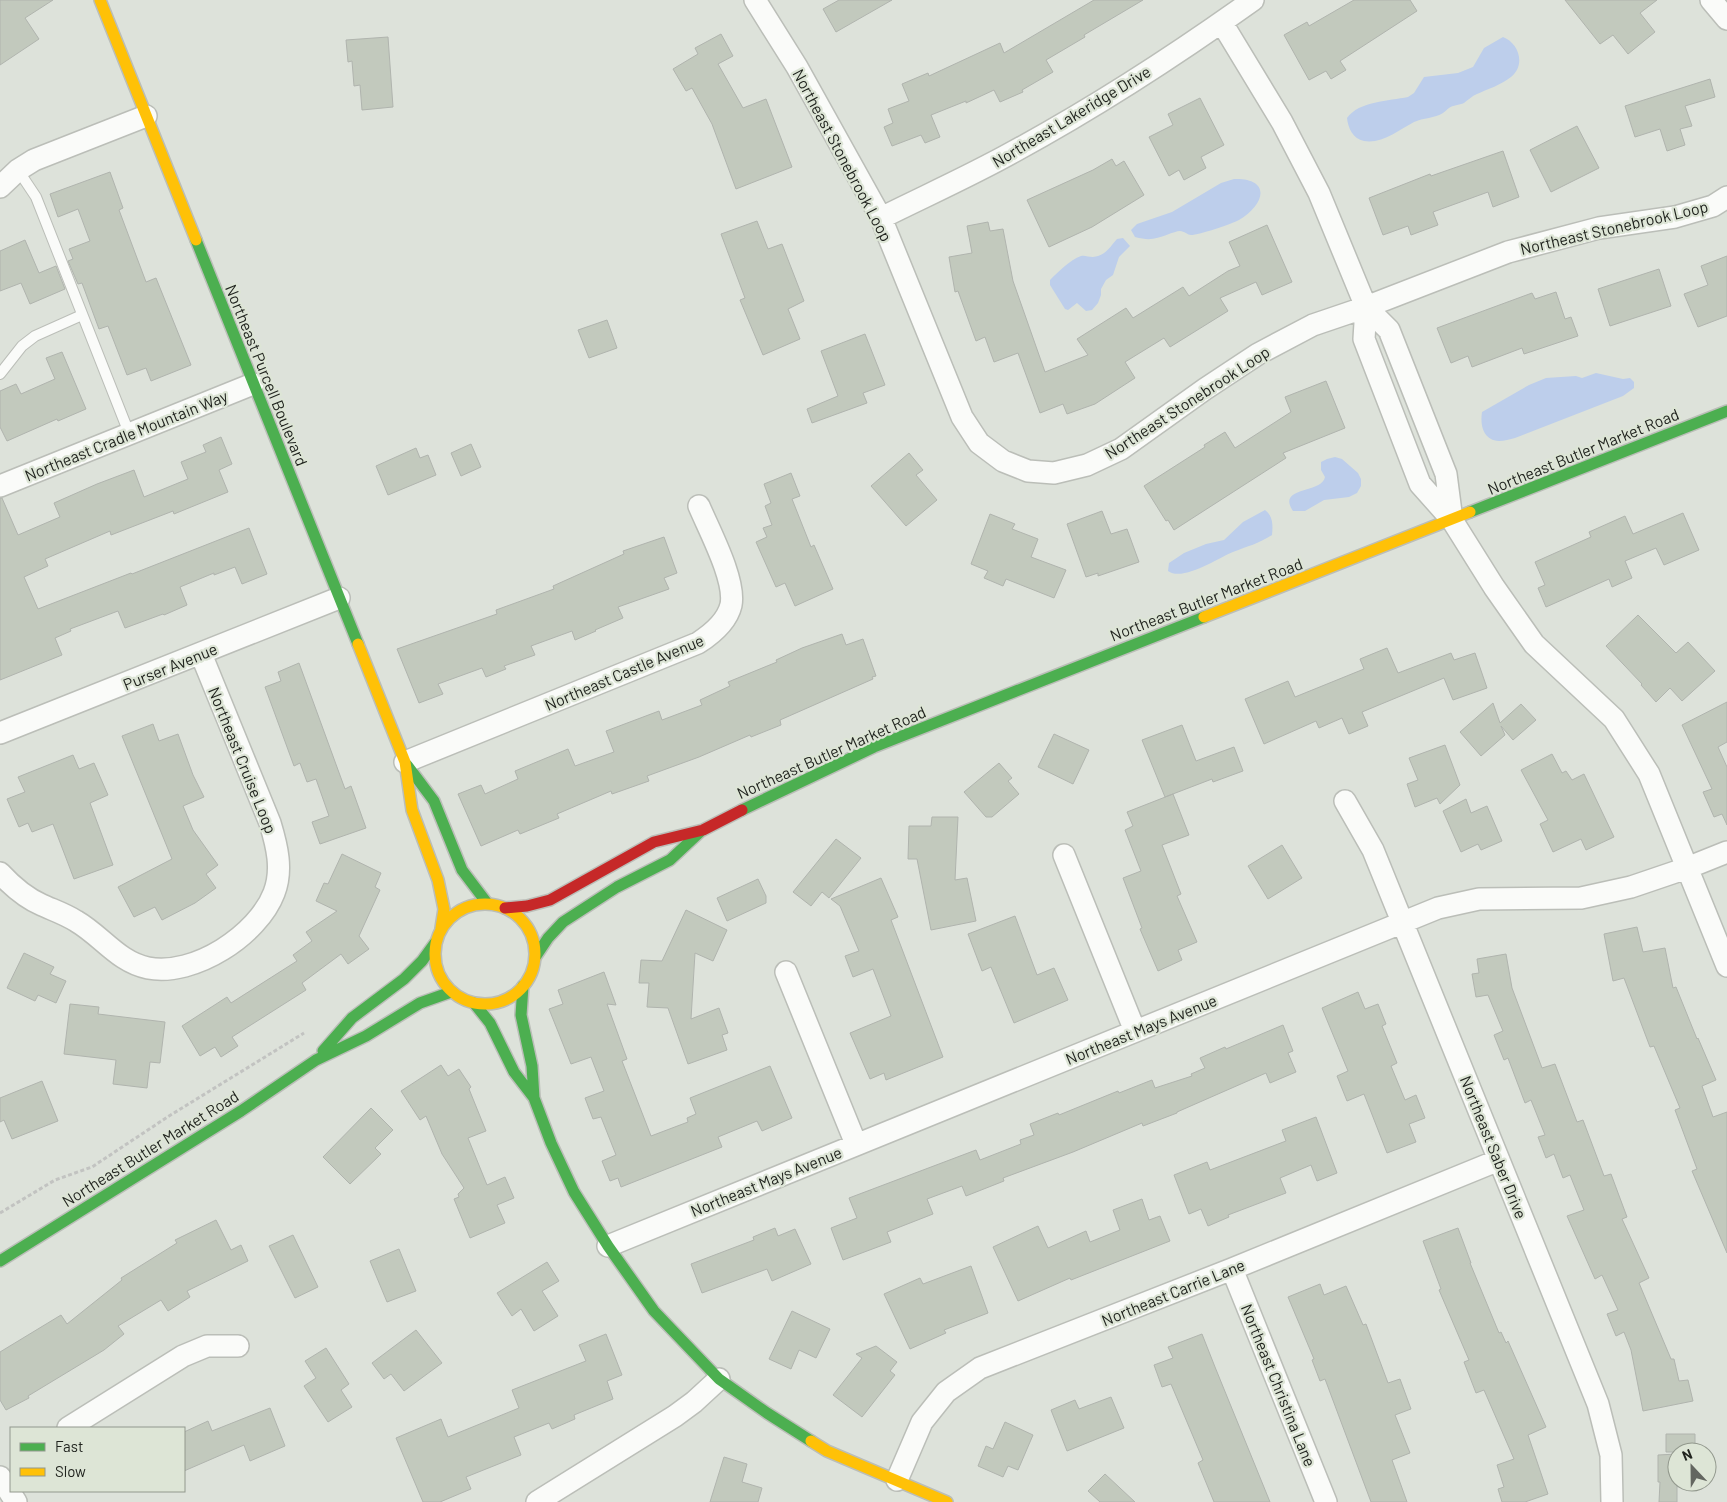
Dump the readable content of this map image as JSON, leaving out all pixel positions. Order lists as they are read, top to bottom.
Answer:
{
  "streets": {
    "main road": ["Northeast Purcell Boulevard", "Northeast Butler Market Road"],
    "street": [
      "Northeast Lakeridge Drive",
      "Northeast Stonebrook Loop",
      "Northeast Cradle Mountain Way",
      "Purser Avenue",
      "Northeast Castle Avenue",
      "Northeast Cruise Loop",
      "Northeast Mays Avenue",
      "Northeast Saber Drive",
      "Northeast Carrie Lane",
      "Northeast Christina Lane"
    ]
  },
  "crossings": [
    ["Northeast Lakeridge Drive", "Northeast Stonebrook Loop"],
    ["Northeast Purcell Boulevard", "Northeast Cradle Mountain Way"],
    ["Northeast Purcell Boulevard", "Northeast Butler Market Road"],
    ["Northeast Purcell Boulevard", "Purser Avenue"],
    ["Northeast Purcell Boulevard", "Northeast Castle Avenue"],
    ["Purser Avenue", "Northeast Cruise Loop"],
    ["Northeast Mays Avenue", "Northeast Saber Drive"],
    ["Northeast Saber Drive", "Northeast Carrie Lane"],
    ["Northeast Carrie Lane", "Northeast Christina Lane"]
  ],
  "legend": ["Fast", "Slow"],
  "north": "top"
}
